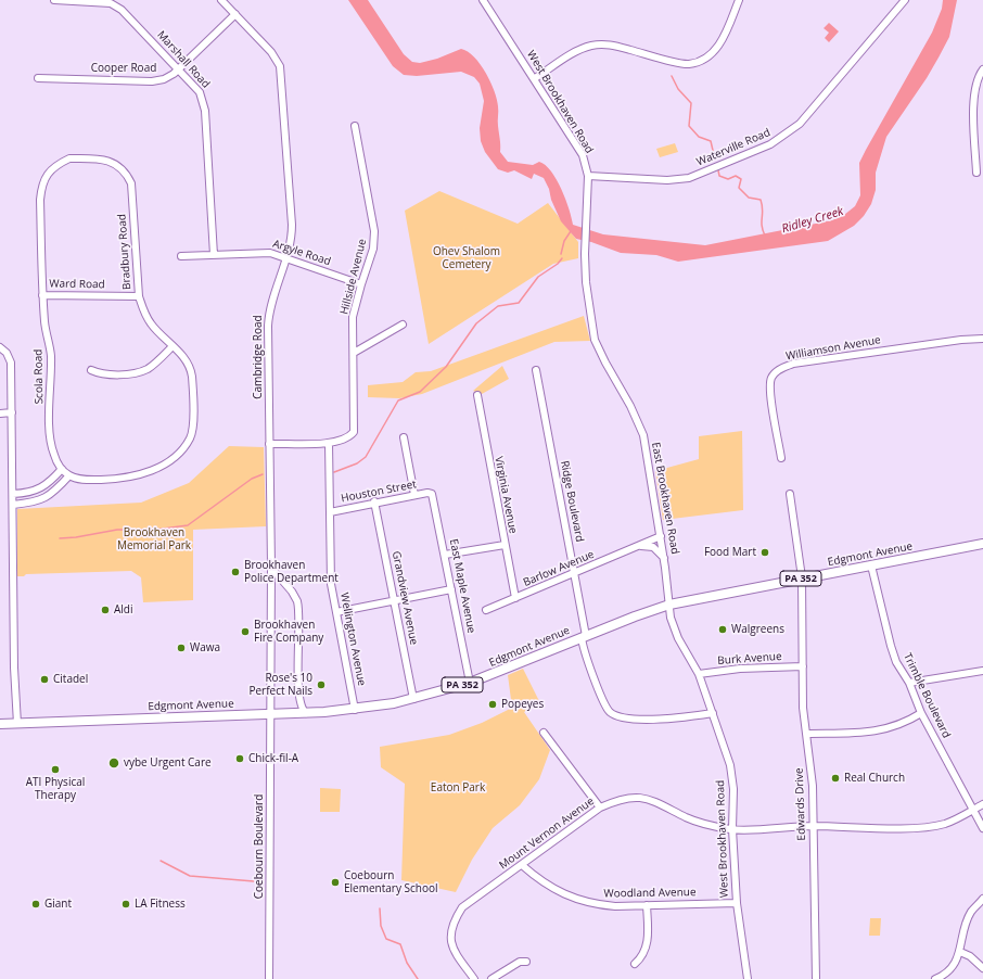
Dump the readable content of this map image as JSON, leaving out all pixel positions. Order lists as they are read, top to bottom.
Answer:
{
  "streets": {
    "main road": ["Edgmont Avenue", "PA 352"],
    "street": [
      "Marshall Road",
      "Cooper Road",
      "West Brookhaven Road",
      "Waterville Road",
      "Bradbury Road",
      "Argyle Road",
      "Hillside Avenue",
      "Ward Road",
      "Williamson Avenue",
      "Cambridge Road",
      "Scola Road",
      "Houston Street",
      "Virginia Avenue",
      "East Brookhaven Road",
      "Ridge Boulevard",
      "Barlow Avenue",
      "East Maple Avenue",
      "Grandview Avenue",
      "Wellington Avenue",
      "Burk Avenue",
      "Trimble Boulevard",
      "Edwards Drive",
      "Mount Vernon Avenue",
      "Coebourn Boulevard",
      "Woodland Avenue"
    ]
  },
  "crossings": [
    ["Marshall Road", "Cooper Road"],
    ["Marshall Road", "Argyle Road"],
    ["Cooper Road", "Cambridge Road"],
    ["West Brookhaven Road", "Waterville Road"],
    ["West Brookhaven Road", "East Brookhaven Road"],
    ["West Brookhaven Road", "Ridge Boulevard"],
    ["West Brookhaven Road", "Edgmont Avenue"],
    ["West Brookhaven Road", "Burk Avenue"],
    ["West Brookhaven Road", "Mount Vernon Avenue"],
    ["West Brookhaven Road", "Woodland Avenue"],
    ["Bradbury Road", "Ward Road"],
    ["Bradbury Road", "Scola Road"],
    ["Argyle Road", "Hillside Avenue"],
    ["Argyle Road", "Cambridge Road"],
    ["Hillside Avenue", "Wellington Avenue"],
    ["Ward Road", "Scola Road"],
    ["Cambridge Road", "Edgmont Avenue"],
    ["Cambridge Road", "Coebourn Boulevard"],
    ["Houston Street", "East Maple Avenue"],
    ["Houston Street", "Grandview Avenue"],
    ["Houston Street", "Wellington Avenue"],
    ["Virginia Avenue", "Barlow Avenue"],
    ["East Brookhaven Road", "Edgmont Avenue"],
    ["East Brookhaven Road", "Barlow Avenue"],
    ["Ridge Boulevard", "Edgmont Avenue"],
    ["Ridge Boulevard", "Barlow Avenue"],
    ["Edgmont Avenue", "East Maple Avenue"],
    ["Edgmont Avenue", "Grandview Avenue"],
    ["Edgmont Avenue", "Wellington Avenue"],
    ["Edgmont Avenue", "Trimble Boulevard"],
    ["Edgmont Avenue", "Edwards Drive"],
    ["Edgmont Avenue", "Coebourn Boulevard"],
    ["Burk Avenue", "Edwards Drive"],
    ["Trimble Boulevard", "Mount Vernon Avenue"],
    ["Edwards Drive", "Mount Vernon Avenue"],
    ["Mount Vernon Avenue", "Woodland Avenue"]
  ],
  "water": ["Ridley Creek"],
  "parks": ["Ohev Shalom Cemetery", "Brookhaven Memorial Park", "Eaton Park"],
  "places": [
    "Food Mart",
    "Brookhaven Police Department",
    "Aldi",
    "Walgreens",
    "Brookhaven Fire Company",
    "Wawa",
    "Citadel",
    "Rose's 10 Perfect Nails",
    "Popeyes",
    "Chick-fil-A",
    "vybe Urgent Care",
    "ATI Physical Therapy",
    "Real Church",
    "Coebourn Elementary School",
    "Giant",
    "LA Fitness"
  ]
}
